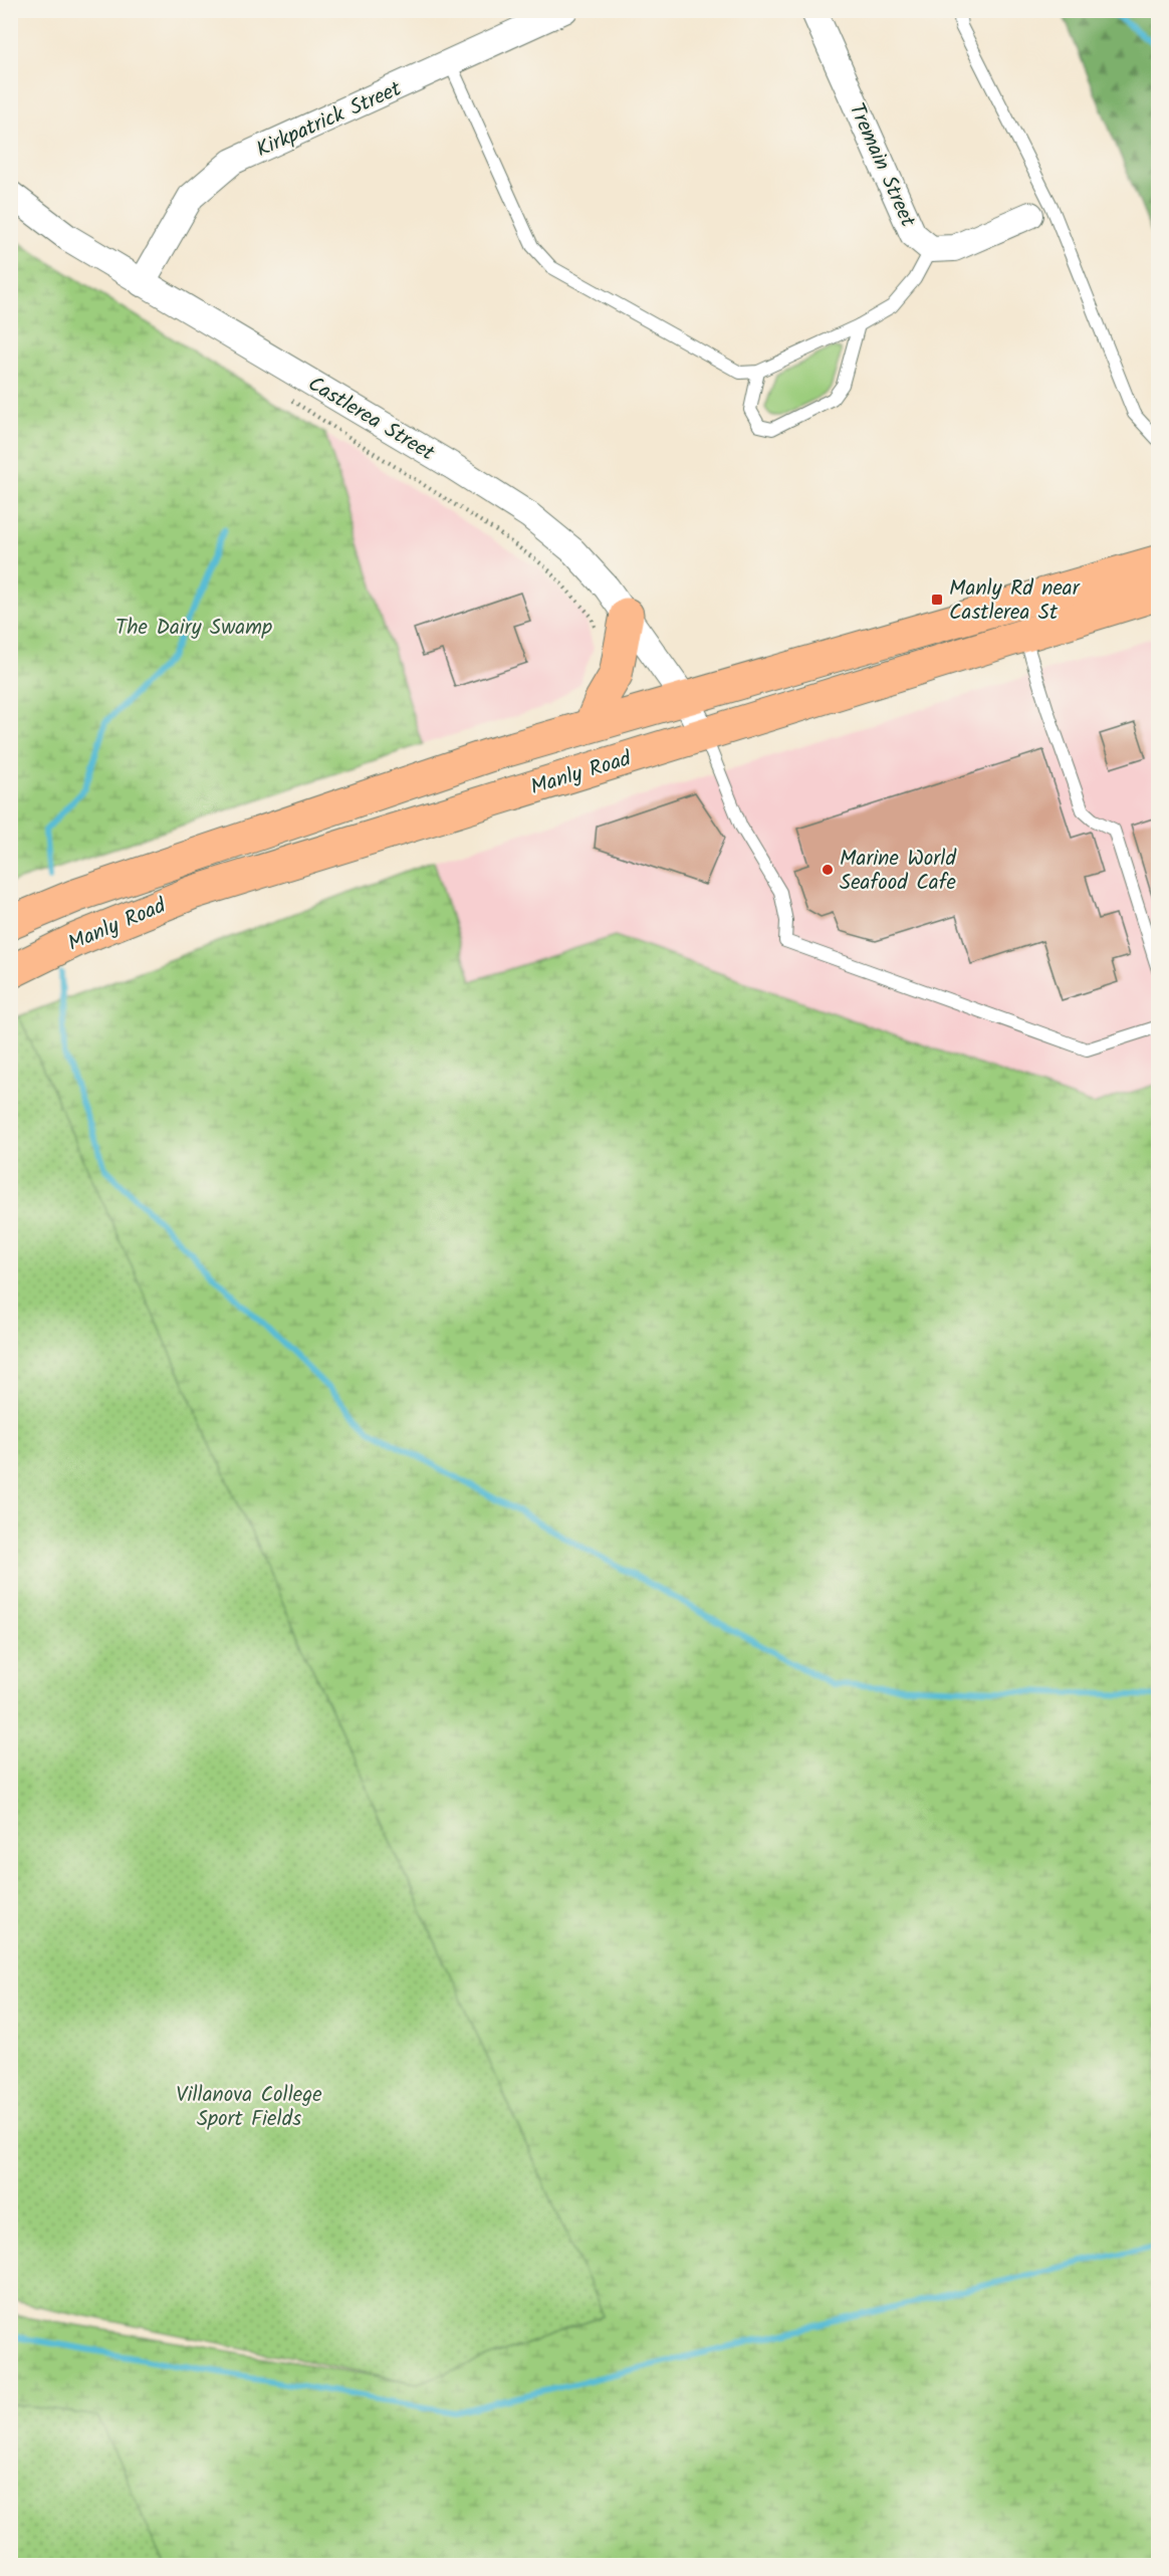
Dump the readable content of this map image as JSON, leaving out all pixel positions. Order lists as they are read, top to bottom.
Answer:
{
  "streets": {
    "main road": ["Manly Road"],
    "street": ["Kirkpatrick Street", "Tremain Street", "Castlerea Street"]
  },
  "crossings": [
    ["Kirkpatrick Street", "Castlerea Street"],
    ["Castlerea Street", "Manly Road"]
  ],
  "parks": ["The Dairy Swamp", "Villanova College Sport Fields"],
  "places": {
    "transit": ["Manly Rd near Castlerea St"],
    "other": ["Marine World Seafood Cafe"]
  }
}
